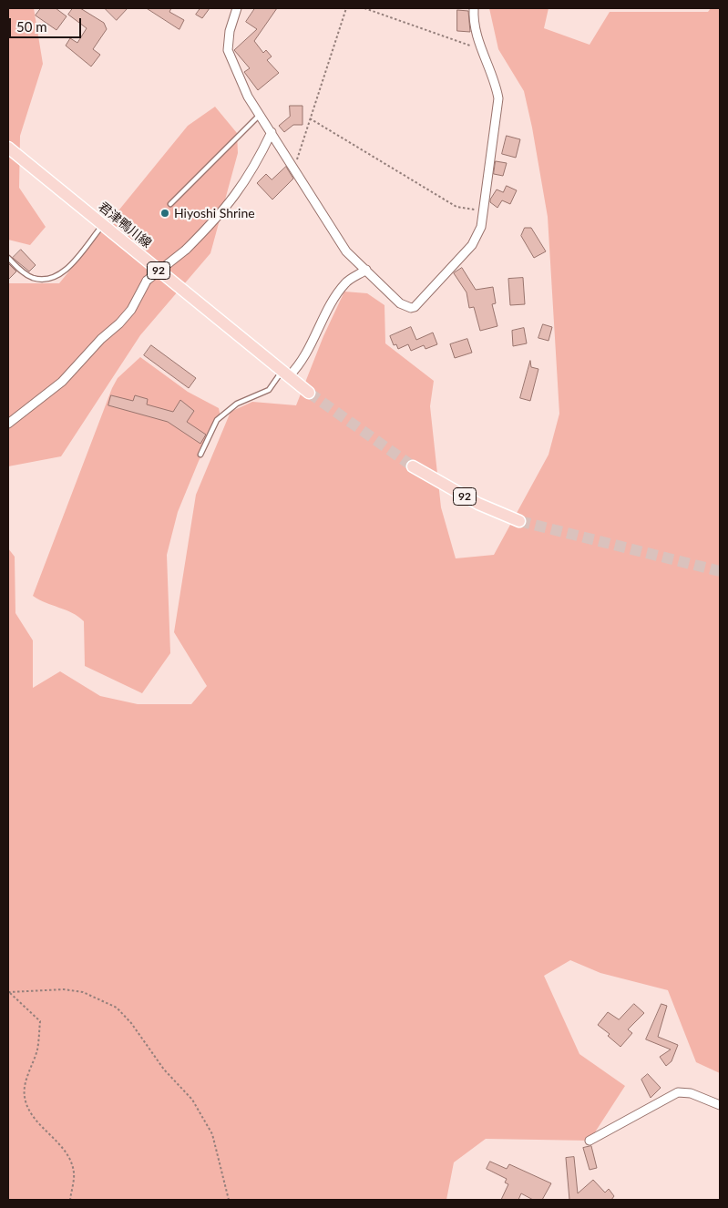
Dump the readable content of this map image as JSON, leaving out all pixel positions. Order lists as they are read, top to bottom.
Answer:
{
  "streets": {
    "main road": ["君津鴨川線", "92"]
  },
  "places": ["Hiyoshi Shrine"],
  "scale_bar": "50 m"
}
